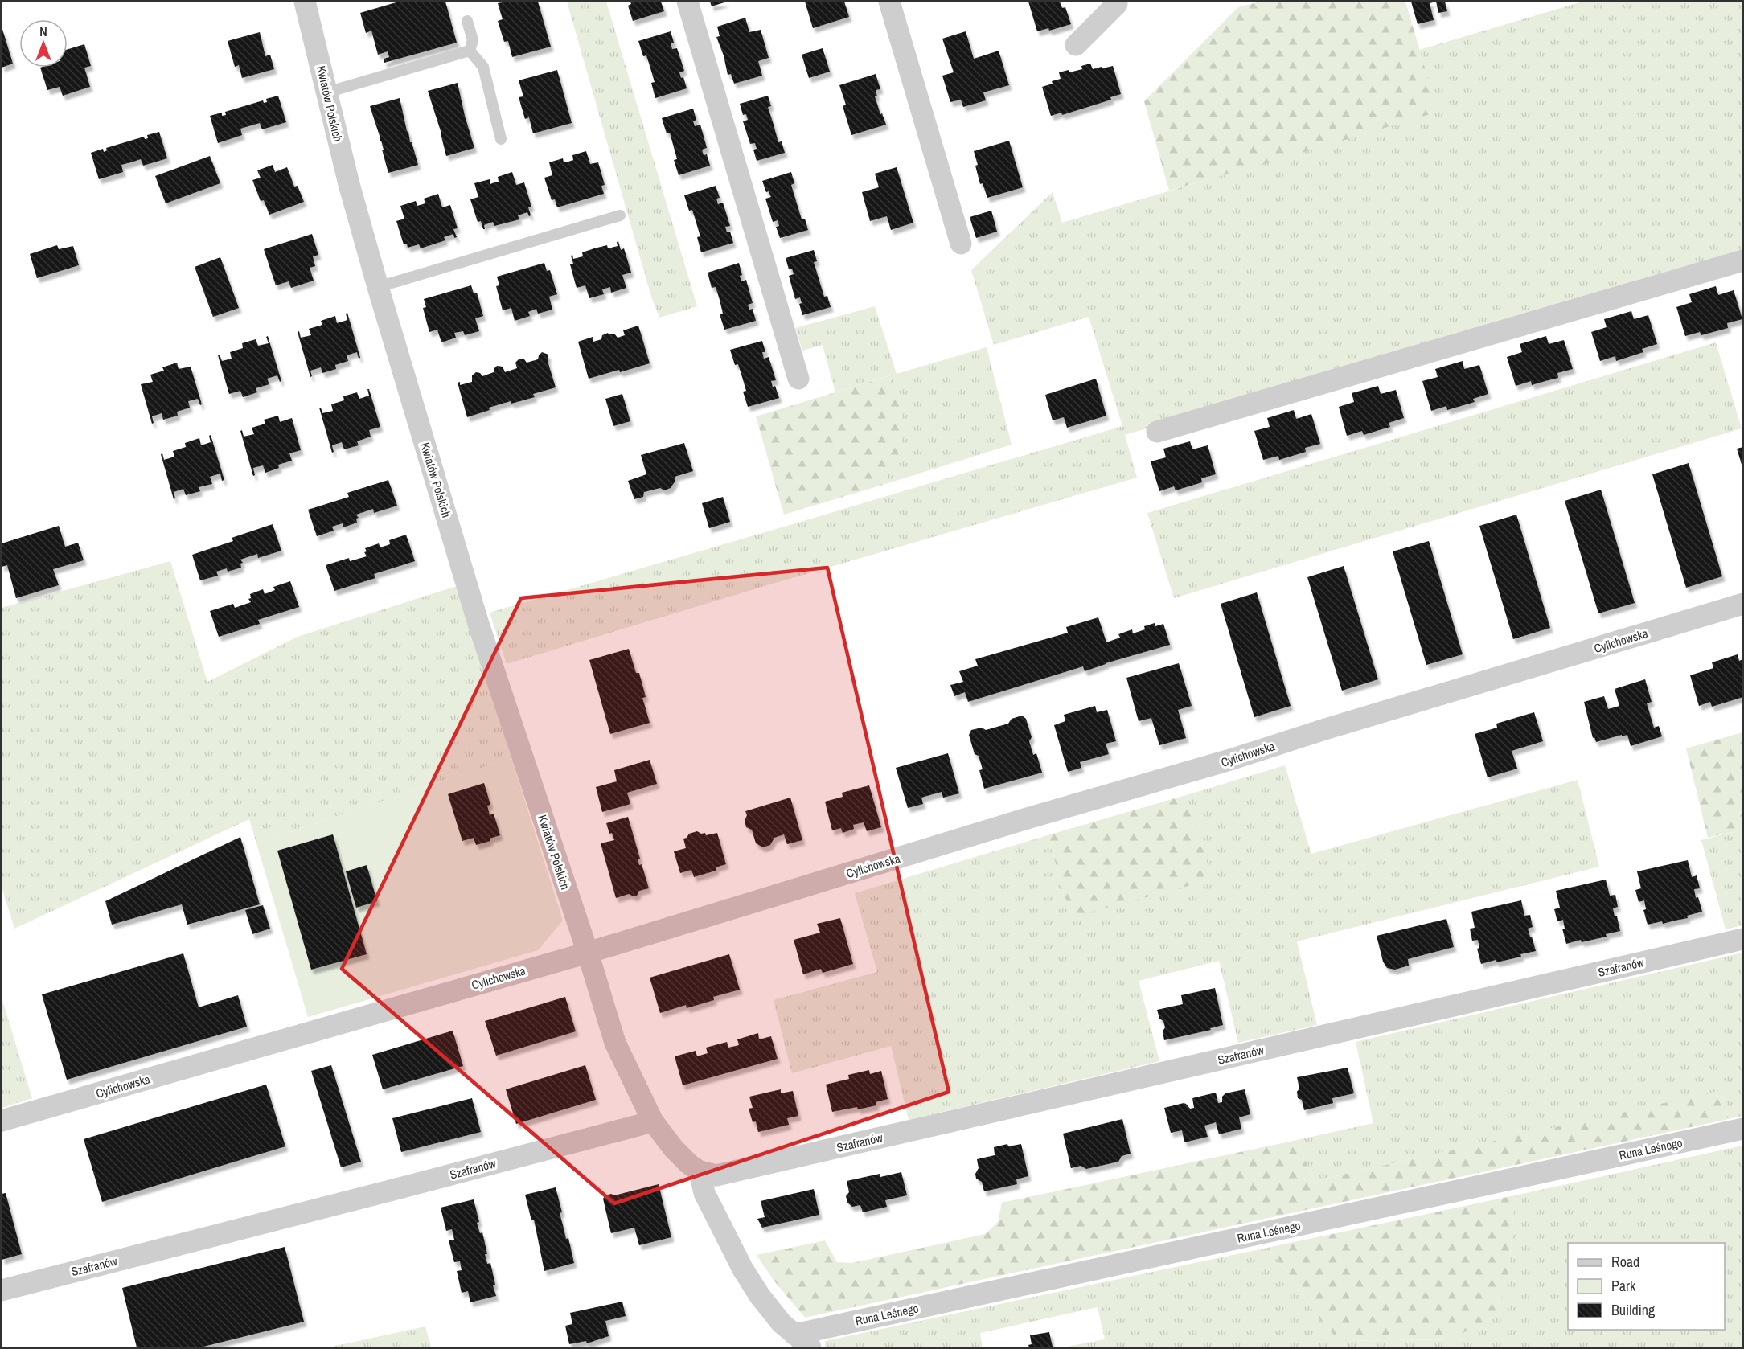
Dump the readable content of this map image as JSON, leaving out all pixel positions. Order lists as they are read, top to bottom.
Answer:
{
  "streets": {
    "street": [
      "Kwiatów Polskich",
      "Cylichowska",
      "Szafranów",
      "Runa Leśnego"
    ]
  },
  "crossings": [
    ["Kwiatów Polskich", "Cylichowska"],
    ["Kwiatów Polskich", "Szafranów"]
  ],
  "legend": ["Road", "Park", "Building"],
  "north": "top"
}
